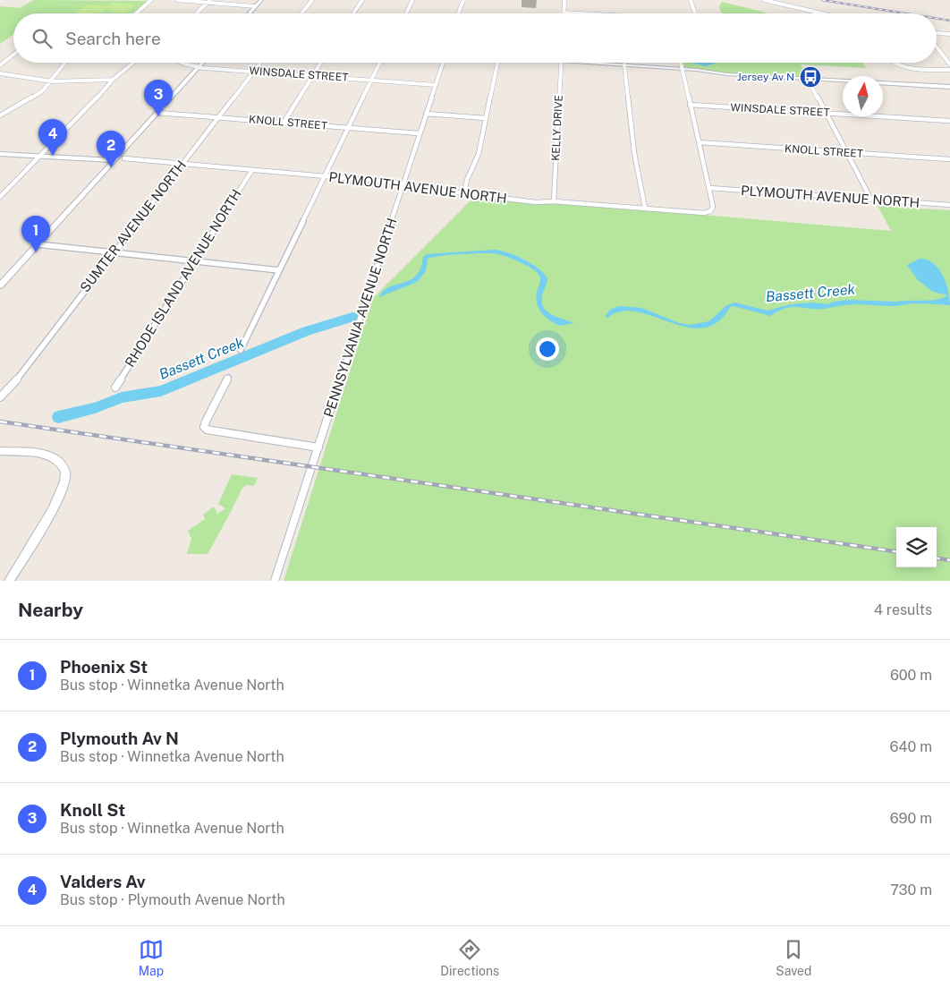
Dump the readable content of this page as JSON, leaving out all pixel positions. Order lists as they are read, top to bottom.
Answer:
{
  "streets": {
    "street": [
      "WINSDALE STREET",
      "KNOLL STREET",
      "KELLY DRIVE",
      "PLYMOUTH AVENUE NORTH",
      "SUMTER AVENUE NORTH",
      "RHODE ISLAND AVENUE NORTH",
      "PENNSYLVANIA AVENUE NORTH"
    ]
  },
  "crossings": [
    ["WINSDALE STREET", "SUMTER AVENUE NORTH"],
    ["WINSDALE STREET", "PENNSYLVANIA AVENUE NORTH"],
    ["KNOLL STREET", "SUMTER AVENUE NORTH"],
    ["KNOLL STREET", "PENNSYLVANIA AVENUE NORTH"],
    ["KELLY DRIVE", "PLYMOUTH AVENUE NORTH"],
    ["PLYMOUTH AVENUE NORTH", "SUMTER AVENUE NORTH"],
    ["PLYMOUTH AVENUE NORTH", "RHODE ISLAND AVENUE NORTH"],
    ["PLYMOUTH AVENUE NORTH", "PENNSYLVANIA AVENUE NORTH"]
  ],
  "water": ["Bassett Creek"],
  "places": {
    "bus stop": ["Jersey Av N"]
  },
  "north": "top",
  "page": {
    "search": "Search here",
    "pins": [
      "3",
      "4",
      "2",
      "1"
    ],
    "heading": ["Nearby", "4 results"],
    "list": [
      {
        "mark": "1",
        "name": "Phoenix St",
        "note": "Bus stop · Winnetka Avenue North",
        "value": "600 m"
      },
      {
        "mark": "2",
        "name": "Plymouth Av N",
        "note": "Bus stop · Winnetka Avenue North",
        "value": "640 m"
      },
      {
        "mark": "3",
        "name": "Knoll St",
        "note": "Bus stop · Winnetka Avenue North",
        "value": "690 m"
      },
      {
        "mark": "4",
        "name": "Valders Av",
        "note": "Bus stop · Plymouth Avenue North",
        "value": "730 m"
      }
    ],
    "nav": ["Map", "Directions", "Saved"]
  }
}
